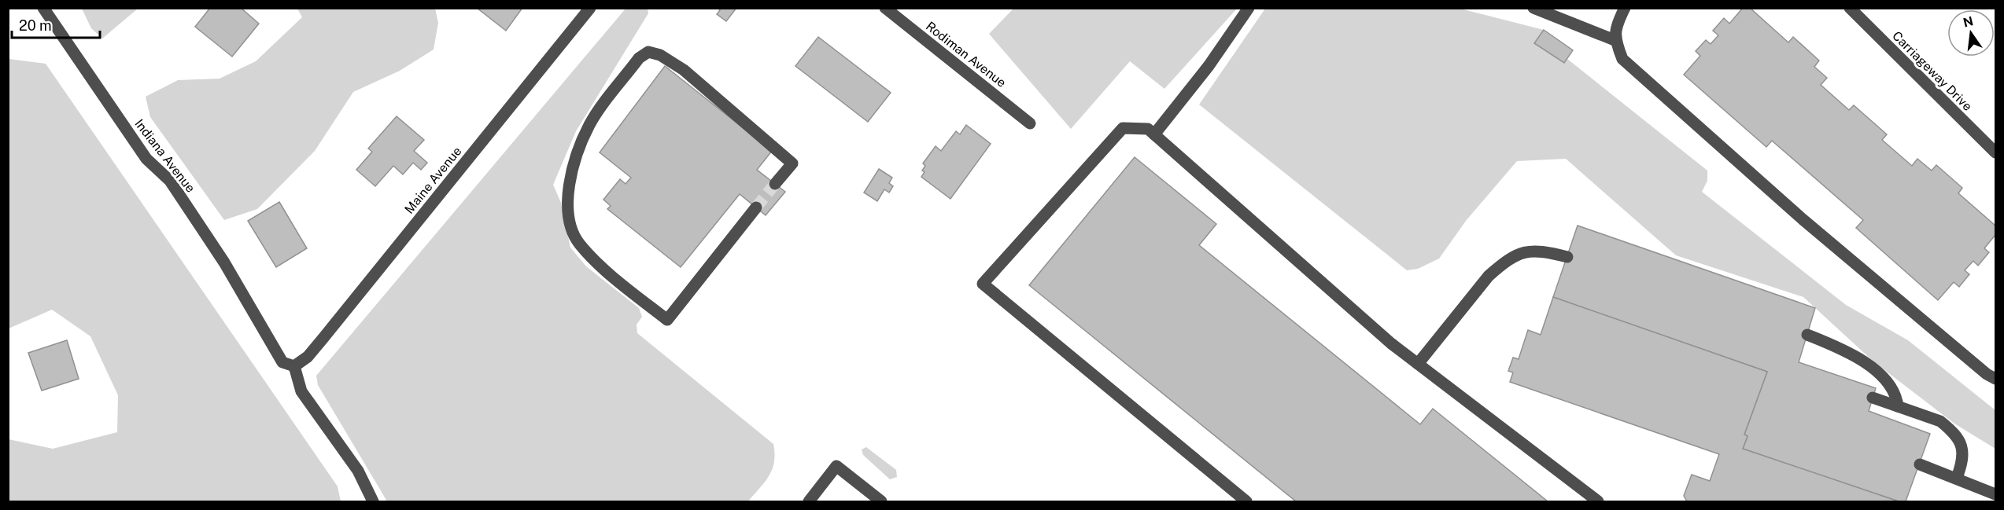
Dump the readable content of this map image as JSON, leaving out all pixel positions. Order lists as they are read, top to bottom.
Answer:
{
  "streets": {
    "street": [
      "Rodiman Avenue",
      "Carriageway Drive",
      "Indiana Avenue",
      "Maine Avenue"
    ]
  },
  "crossings": [
    ["Indiana Avenue", "Maine Avenue"]
  ],
  "scale_bar": "20 m",
  "north": "top"
}
